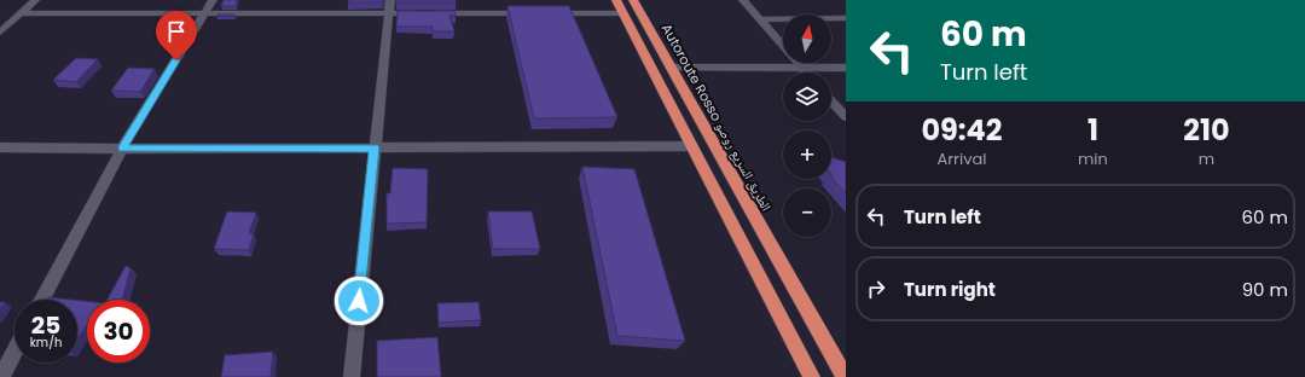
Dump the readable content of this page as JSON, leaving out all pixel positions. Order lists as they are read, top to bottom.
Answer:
{
  "streets": {
    "highway": ["Autoroute Rosso الطريق السريع روصو"]
  },
  "north": "top",
  "page": {
    "turn": ["60 m", "Turn left"],
    "map_buttons": ["+", "−"],
    "eta": [
      "09:42",
      "Arrival",
      "1",
      "min",
      "210",
      "m"
    ],
    "list": [
      {
        "name": "Turn left",
        "value": "60 m"
      },
      {
        "name": "Turn right",
        "value": "90 m"
      }
    ],
    "speed": "25 km/h",
    "limit": "30"
  }
}
